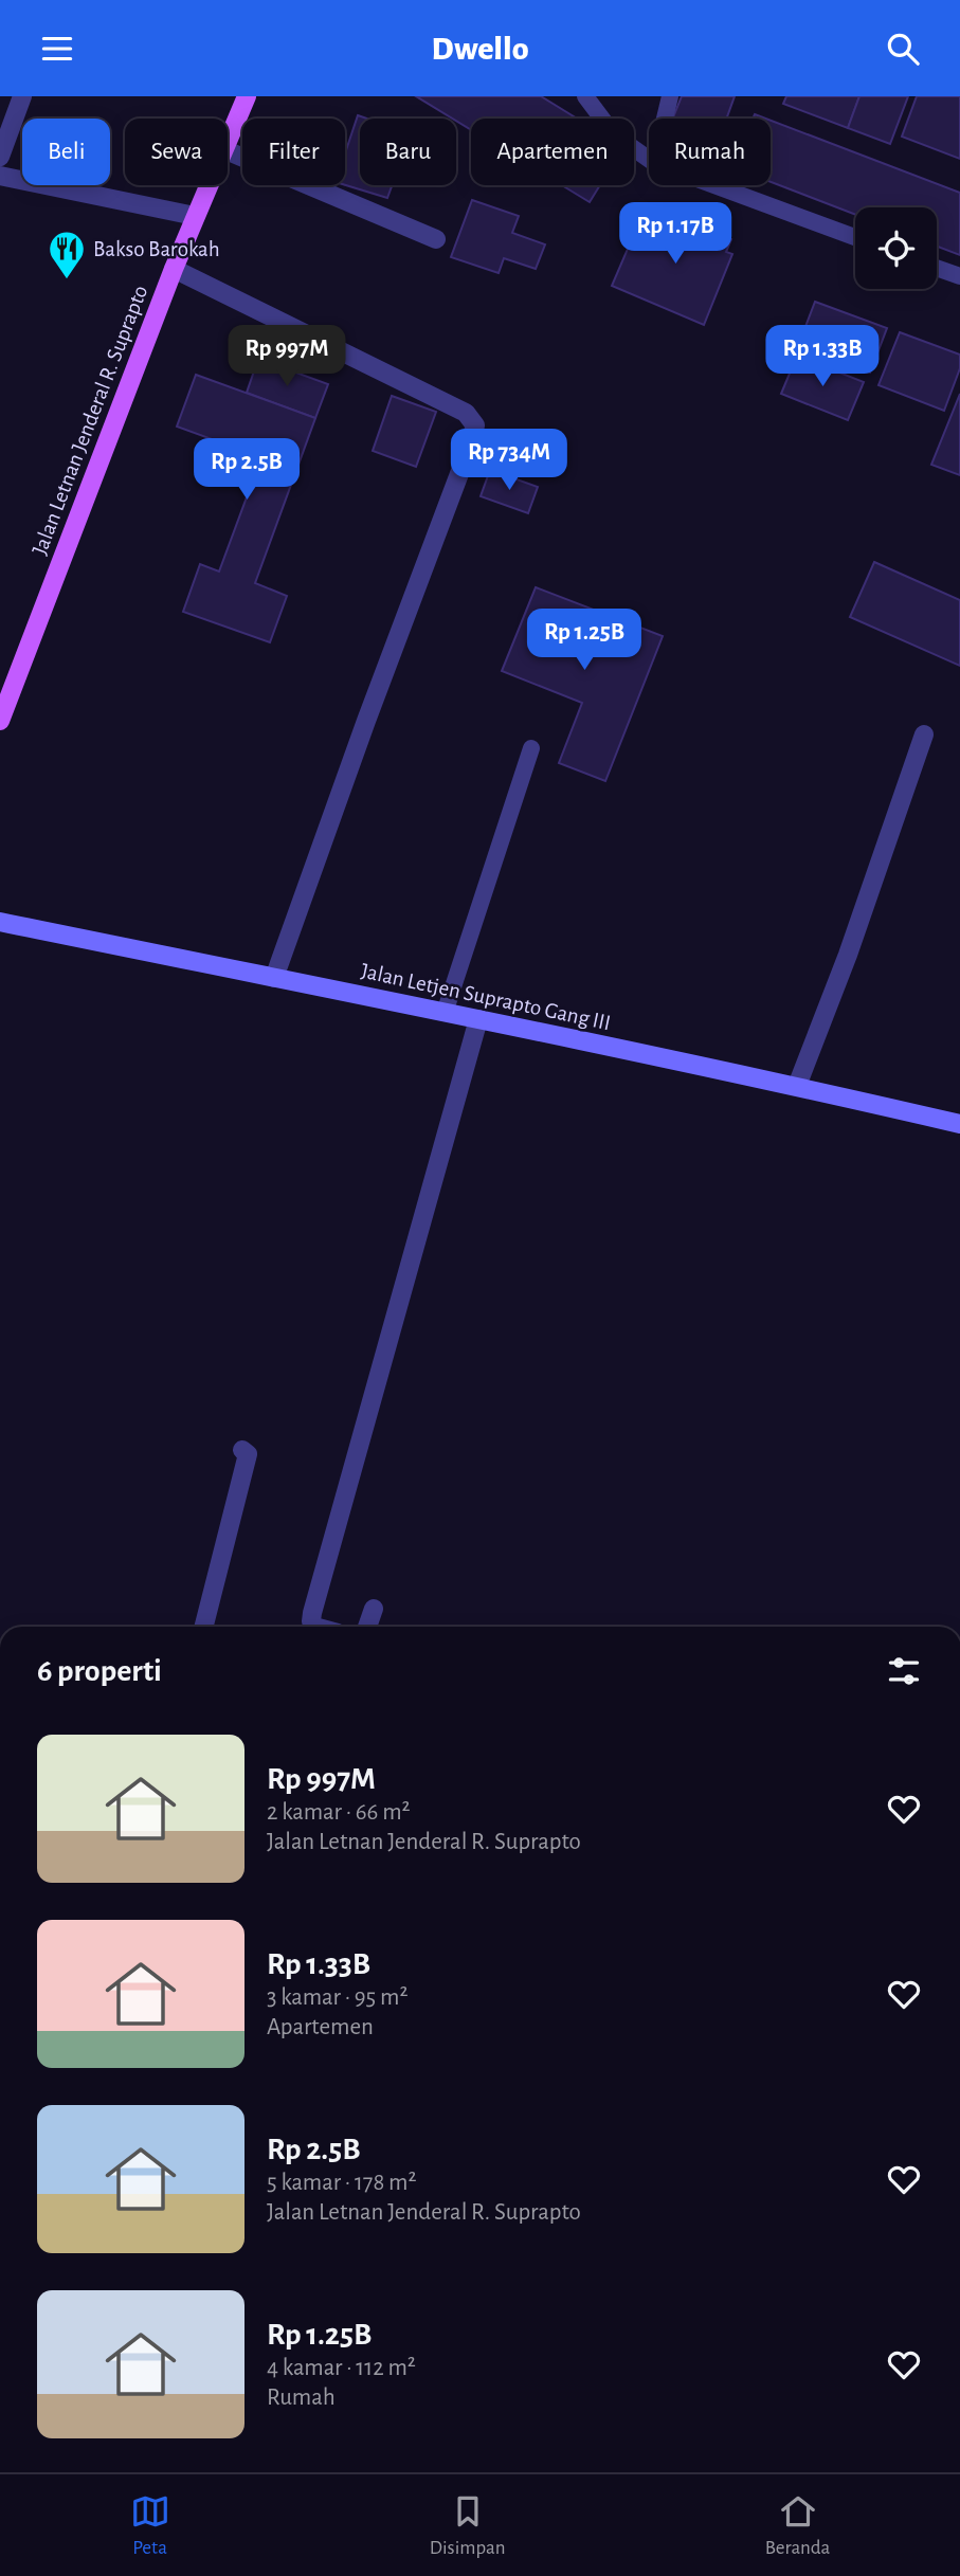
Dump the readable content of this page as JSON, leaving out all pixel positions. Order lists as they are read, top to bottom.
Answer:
{
  "streets": {
    "main road": ["Jalan Letnan Jenderal R. Suprapto"],
    "street": ["Jalan Letjen Suprapto Gang III"]
  },
  "places": {
    "restaurant": ["Bakso Barokah"]
  },
  "page": {
    "header": "Dwello",
    "chip": [
      "Beli",
      "Sewa",
      "Filter",
      "Baru",
      "Apartemen",
      "Rumah"
    ],
    "price": [
      "Rp 1.17B",
      "Rp 997M",
      "Rp 1.33B",
      "Rp 734M",
      "Rp 2.5B",
      "Rp 1.25B"
    ],
    "heading": "6 properti",
    "list": [
      {
        "name": "Rp 997M",
        "note": "2 kamar · 66 m² · Jalan Letnan Jenderal R. Suprapto"
      },
      {
        "name": "Rp 1.33B",
        "note": "3 kamar · 95 m² · Apartemen"
      },
      {
        "name": "Rp 2.5B",
        "note": "5 kamar · 178 m² · Jalan Letnan Jenderal R. Suprapto"
      },
      {
        "name": "Rp 1.25B",
        "note": "4 kamar · 112 m² · Rumah"
      }
    ],
    "tabs": ["Peta", "Disimpan", "Beranda"]
  }
}
